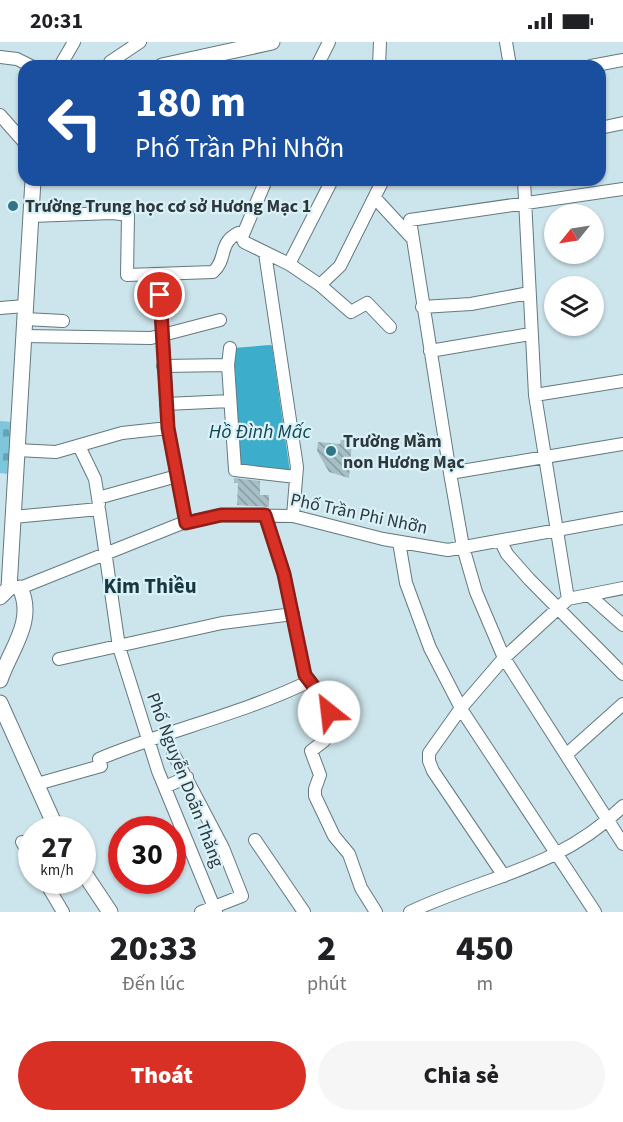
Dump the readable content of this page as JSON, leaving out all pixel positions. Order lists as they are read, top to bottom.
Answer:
{
  "streets": {
    "street": ["Phố Trần Phi Nhỡn", "Phố Nguyễn Doãn Thăng"]
  },
  "crossings": [
    ["Phố Trần Phi Nhỡn", "Phố Nguyễn Doãn Thăng"]
  ],
  "districts": ["Kim Thiều"],
  "water": ["Hồ Đình Mấc"],
  "places": ["Trường Trung học cơ sở Hương Mạc 1", "Trường Mầm non Hương Mạc"],
  "north": "bottom left",
  "page": {
    "status": "20:31",
    "turn": ["180 m", "Phố Trần Phi Nhỡn"],
    "speed": "27 km/h",
    "limit": "30",
    "eta": [
      "20:33",
      "Đến lúc",
      "2",
      "phút",
      "450",
      "m"
    ],
    "buttons": ["Thoát", "Chia sẻ"]
  }
}
